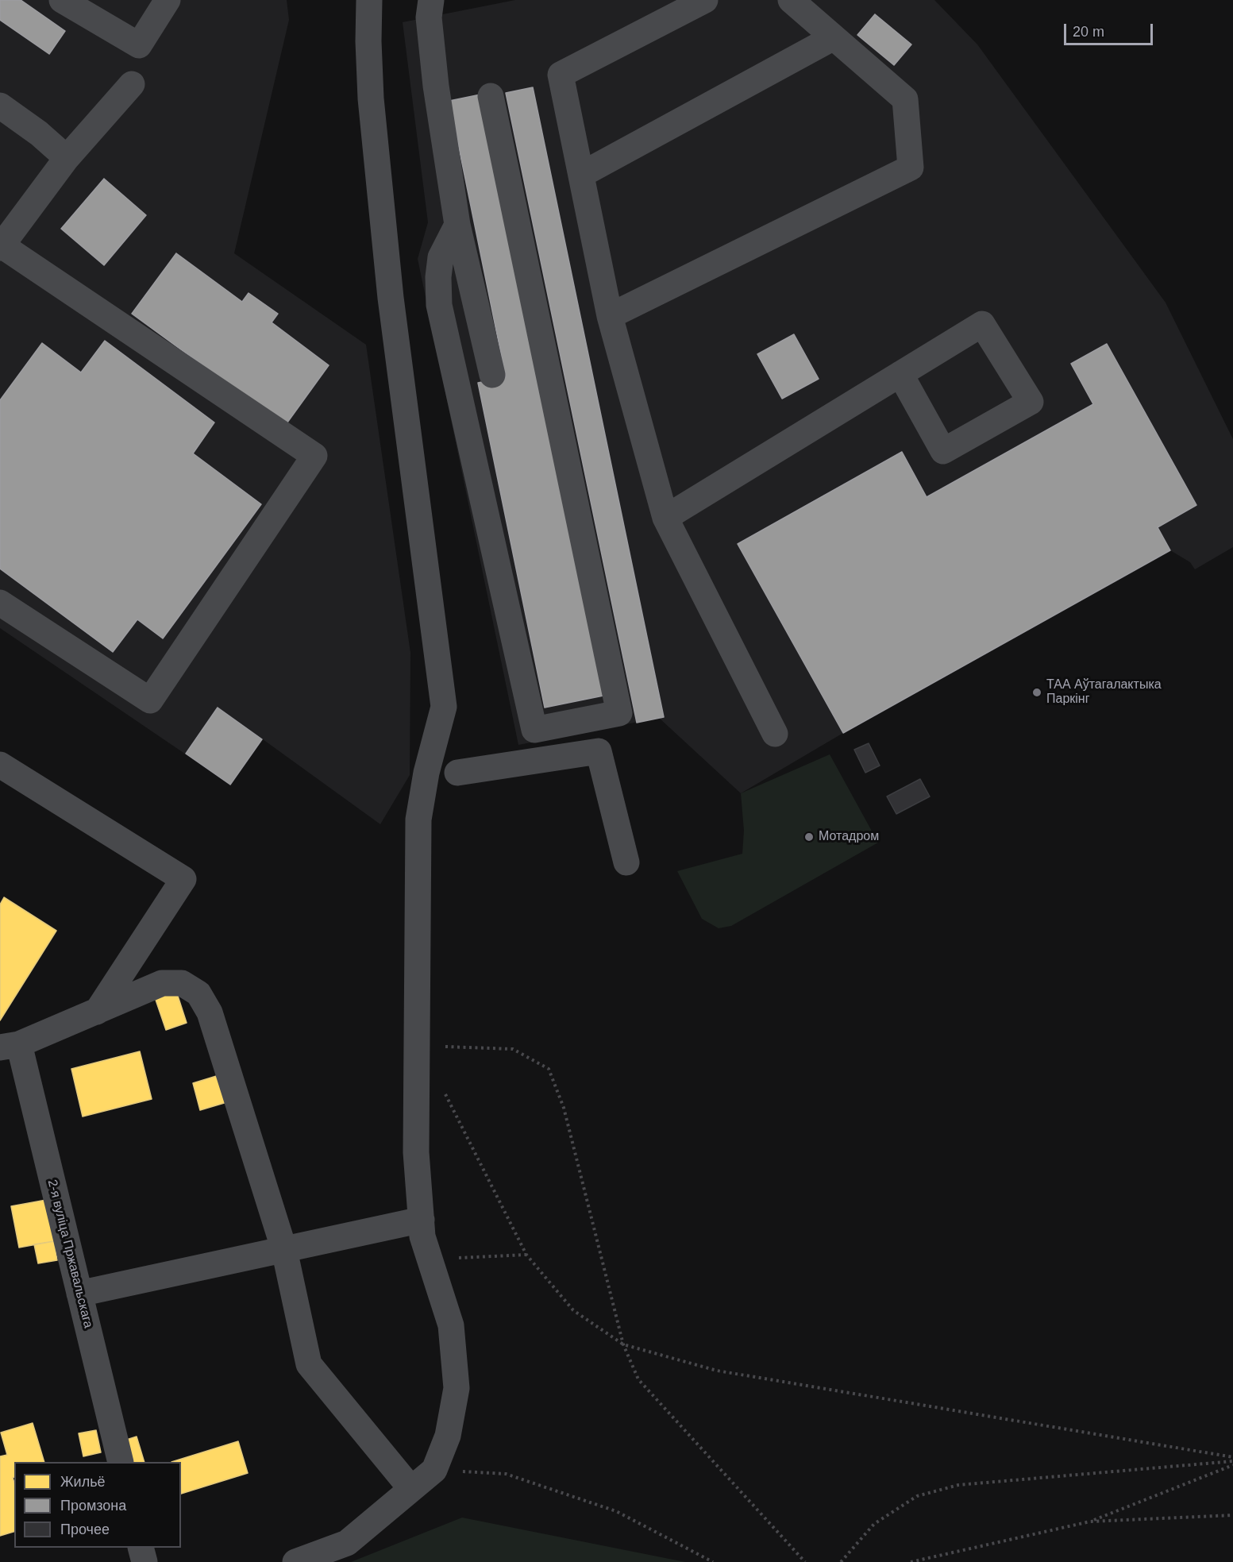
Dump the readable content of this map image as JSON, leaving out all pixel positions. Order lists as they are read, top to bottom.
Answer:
{
  "streets": {
    "street": ["2-я вуліца Пржавальскага"]
  },
  "places": ["ТАА Аўтагалактыка Паркінг", "Мотадром"],
  "legend": ["Жильё", "Промзона", "Прочее"],
  "scale_bar": "20 m"
}
